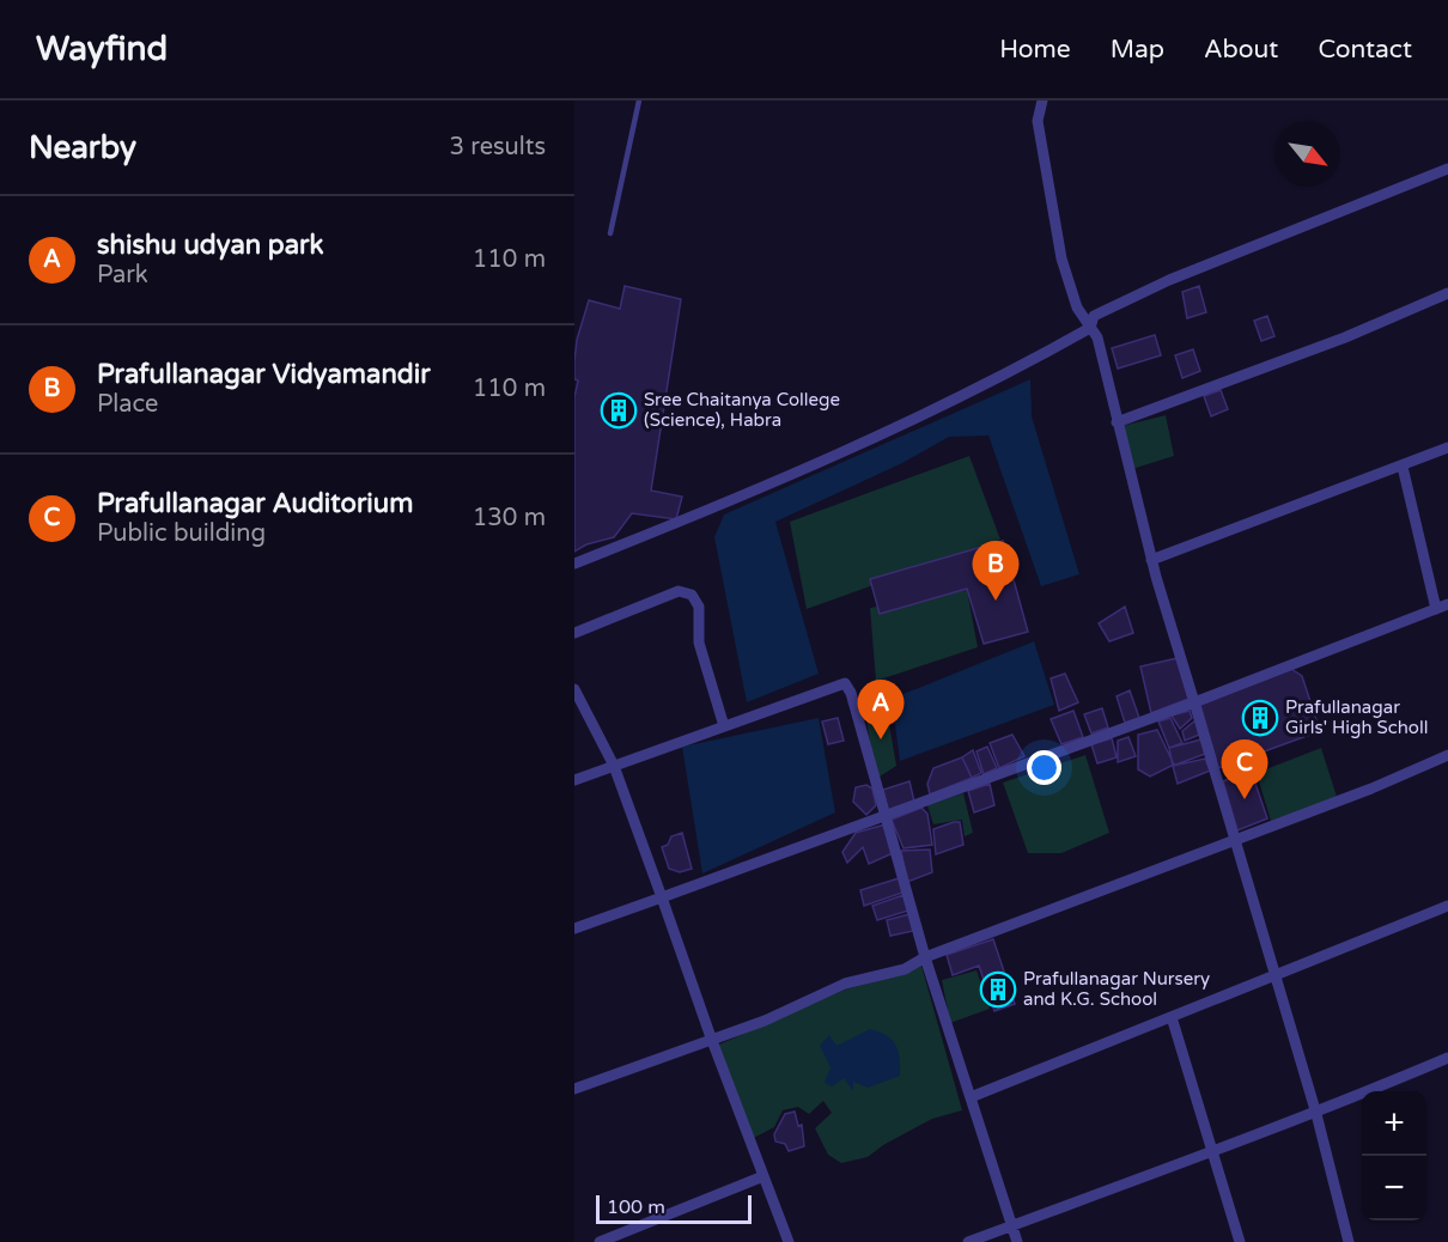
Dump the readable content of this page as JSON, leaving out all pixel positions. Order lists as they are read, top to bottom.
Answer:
{
  "places": {
    "building": ["Sree Chaitanya College (Science), Habra", "Prafullanagar Girls' High Scholl", "Prafullanagar Nursery and K.G. School"]
  },
  "scale_bar": "100 m",
  "north": "bottom right",
  "page": {
    "header": "Wayfind",
    "nav": [
      "Home",
      "Map",
      "About",
      "Contact"
    ],
    "heading": ["Nearby", "3 results"],
    "list": [
      {
        "mark": "A",
        "name": "shishu udyan park",
        "note": "Park",
        "value": "110 m"
      },
      {
        "mark": "B",
        "name": "Prafullanagar Vidyamandir",
        "note": "Place",
        "value": "110 m"
      },
      {
        "mark": "C",
        "name": "Prafullanagar Auditorium",
        "note": "Public building",
        "value": "130 m"
      }
    ],
    "pins": ["B", "A", "C"],
    "map_buttons": ["+", "−"],
    "scale": "100 m"
  }
}
